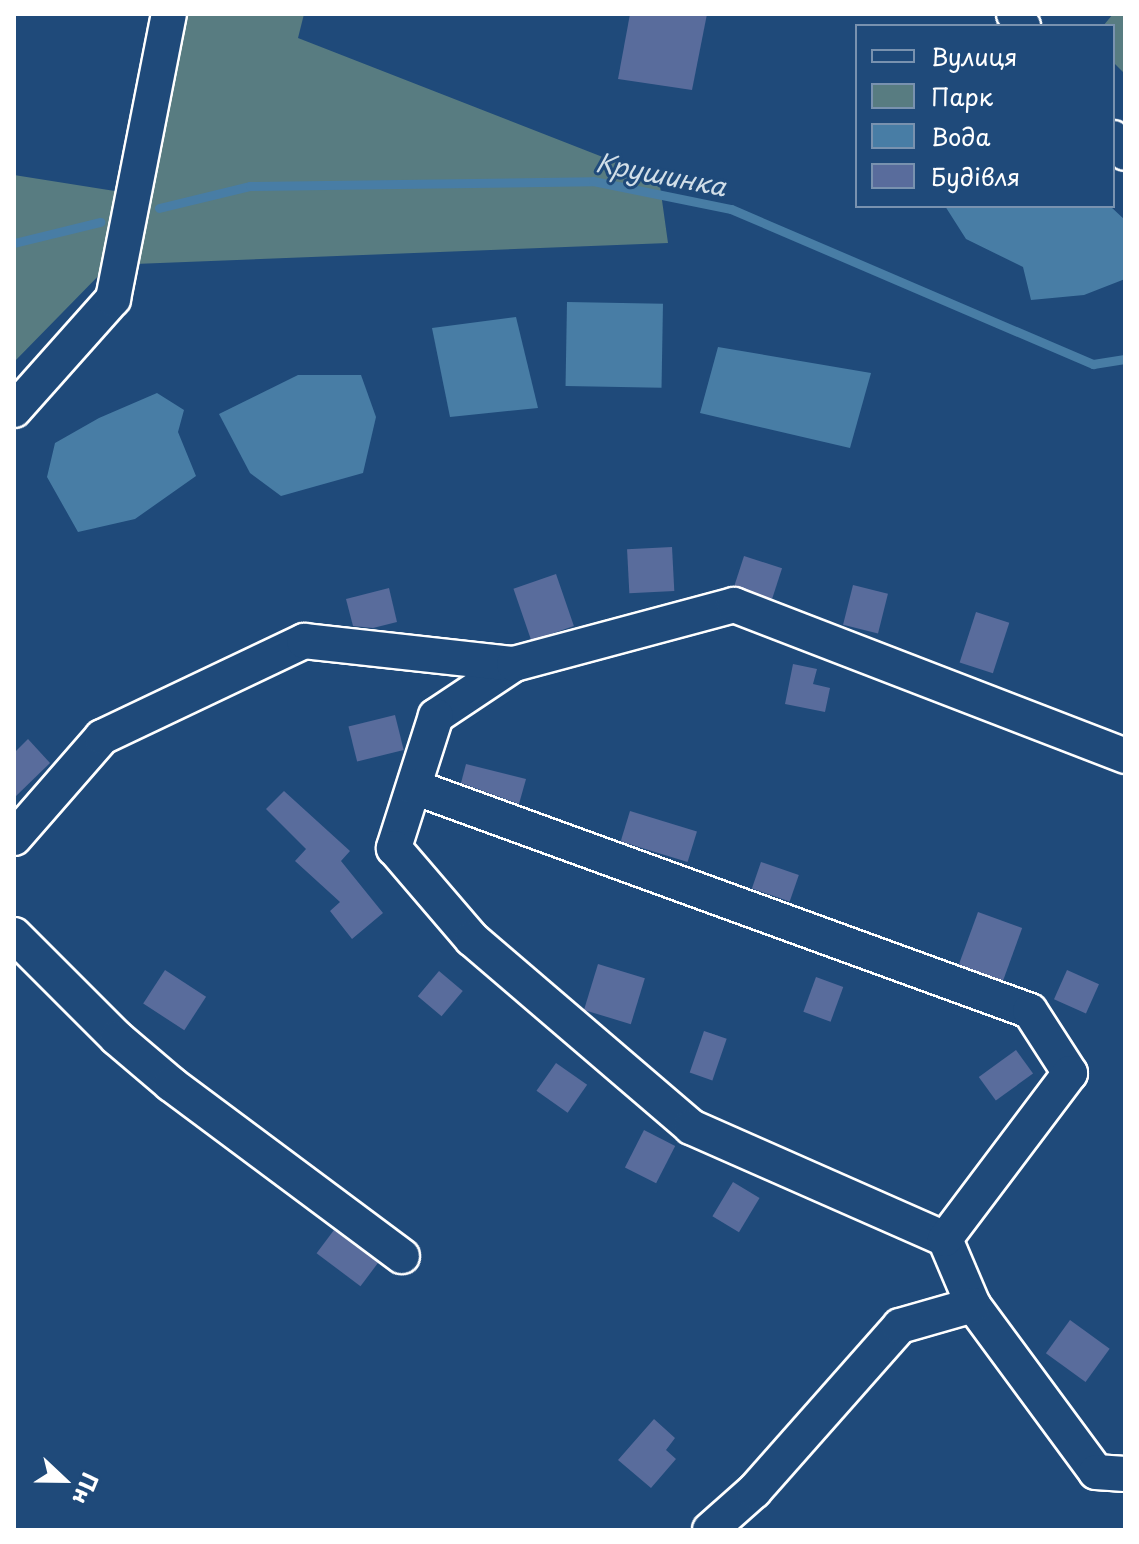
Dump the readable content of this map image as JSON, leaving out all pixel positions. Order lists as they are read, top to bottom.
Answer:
{
  "water": ["Крушинка"],
  "legend": [
    "Вулиця",
    "Парк",
    "Вода",
    "Будівля"
  ],
  "north": "right"
}
